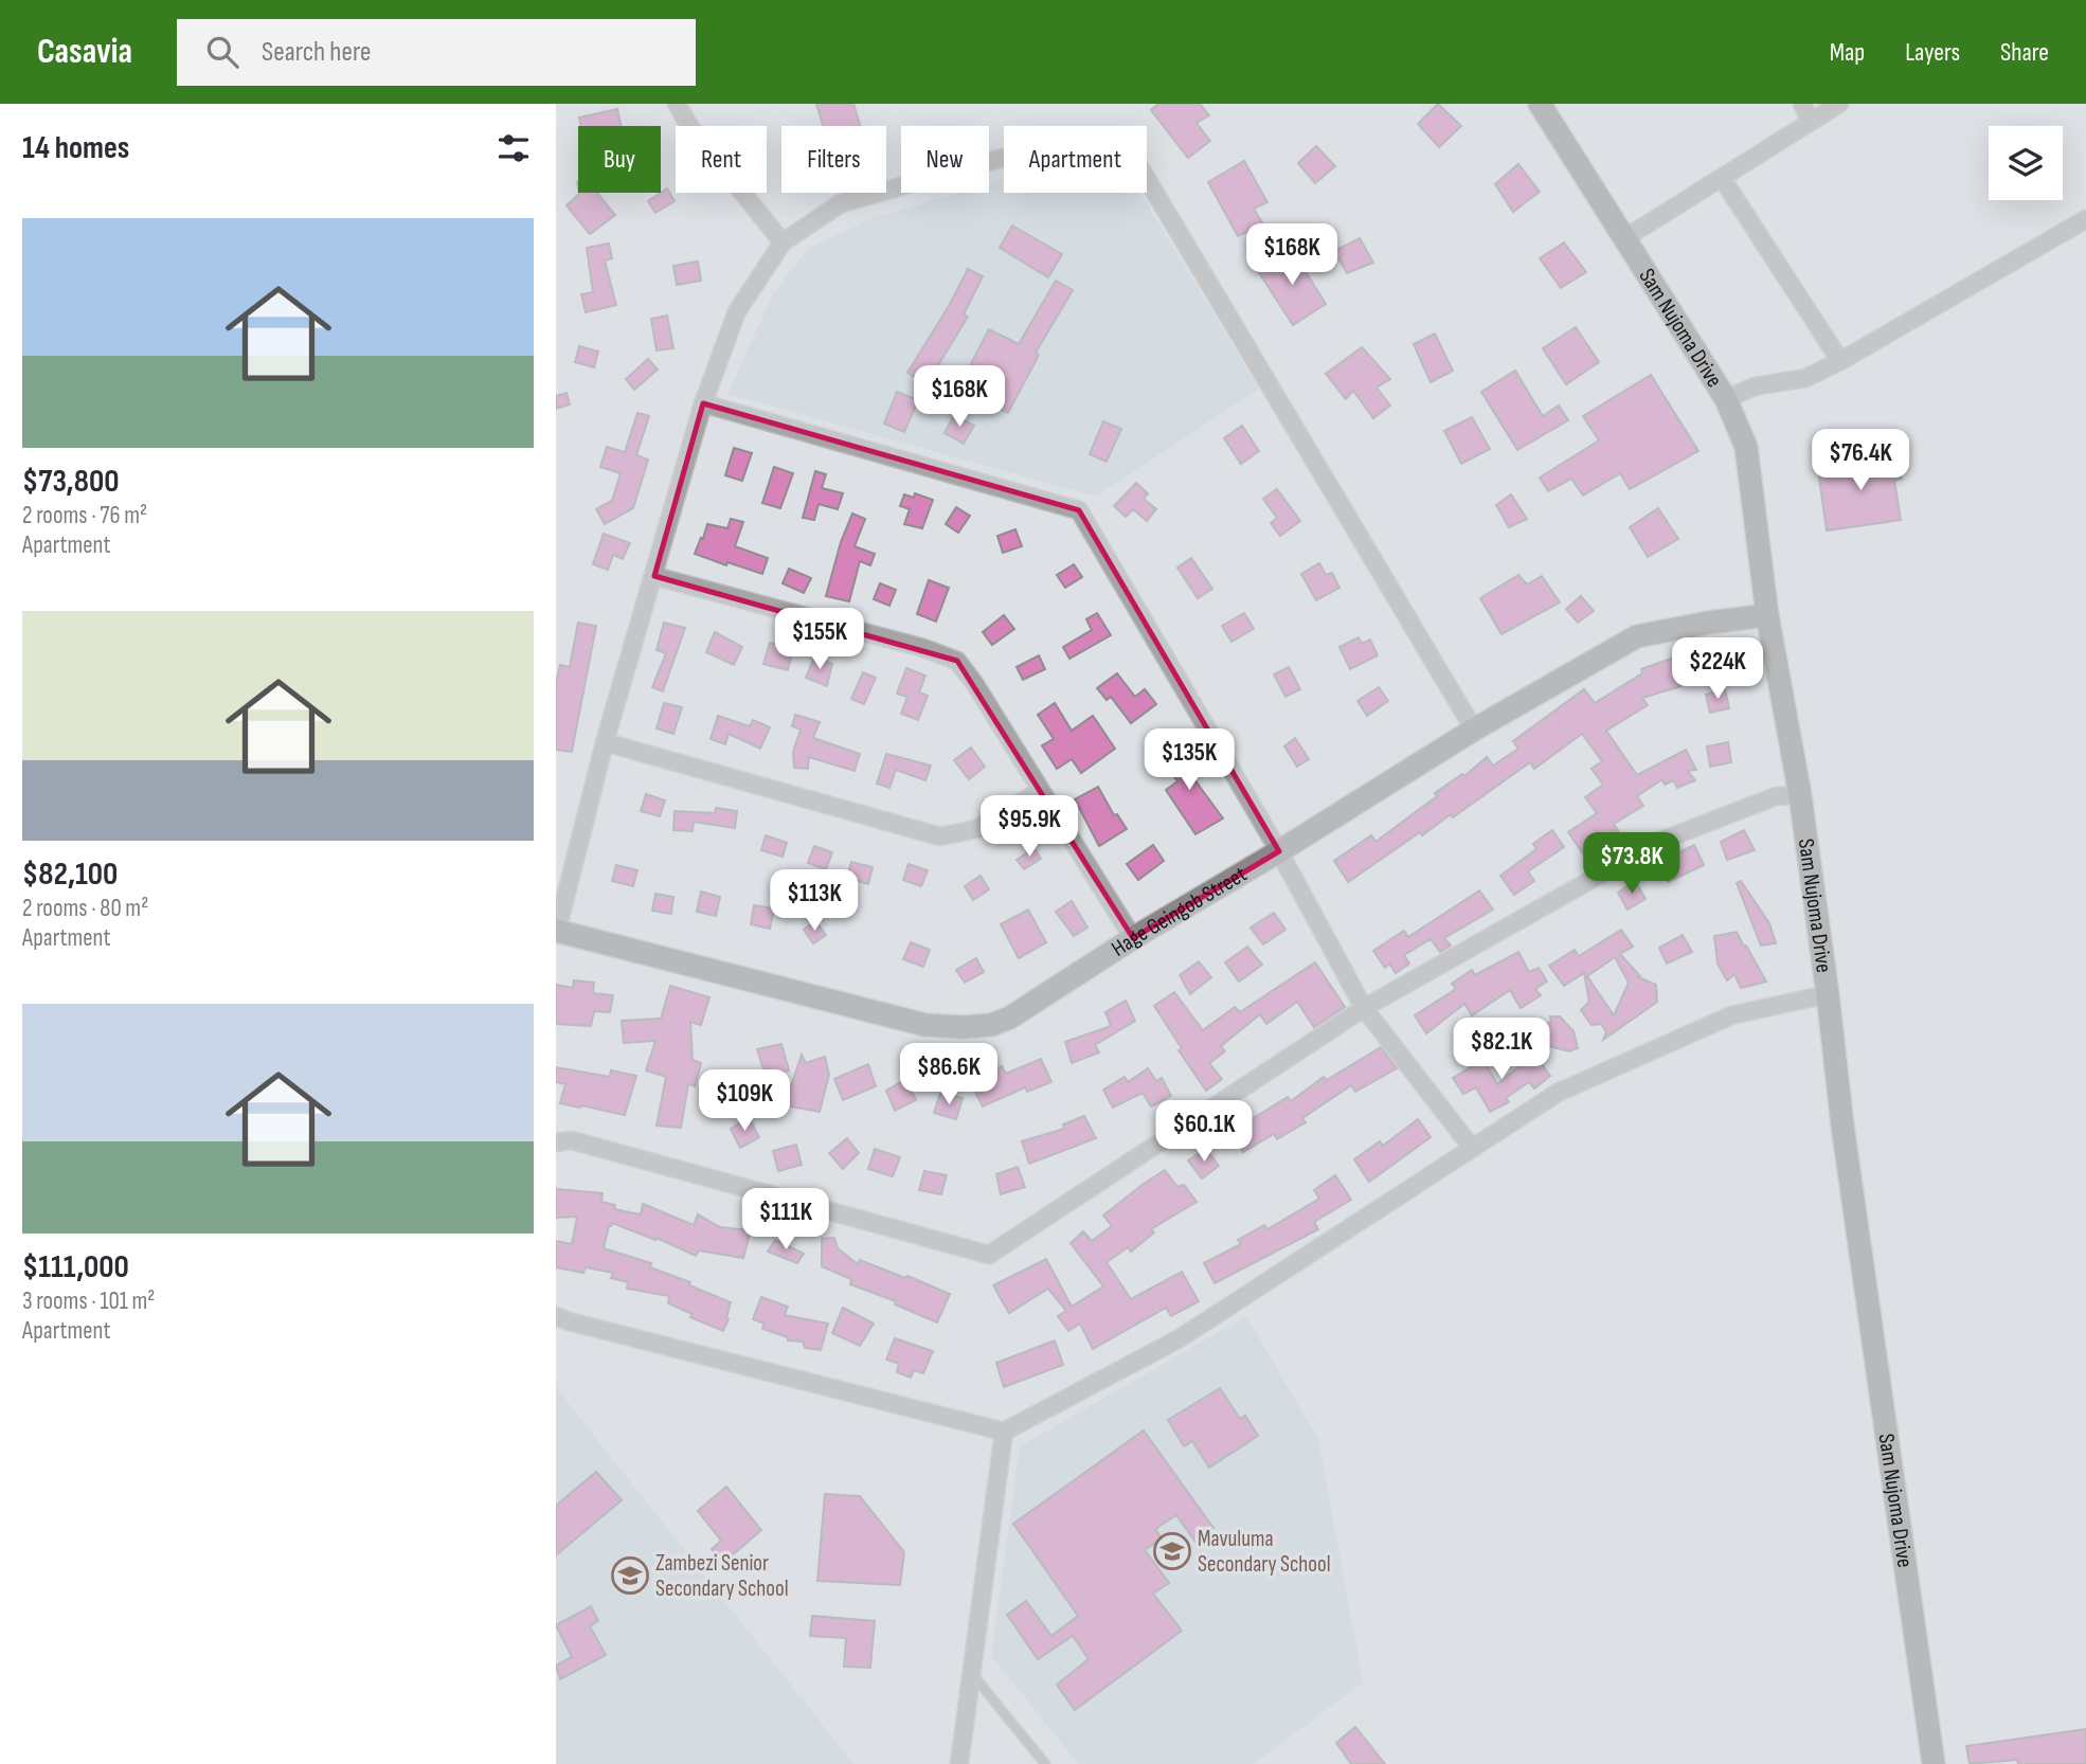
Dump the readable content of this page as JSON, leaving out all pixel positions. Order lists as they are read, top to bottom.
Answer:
{
  "streets": {
    "street": ["Sam Nujoma Drive", "Hage Geingob Street"]
  },
  "crossings": [
    ["Sam Nujoma Drive", "Hage Geingob Street"]
  ],
  "places": {
    "school or university": ["Mavuluma Secondary School", "Zambezi Senior Secondary School"]
  },
  "page": {
    "header": "Casavia",
    "search": "Search here",
    "nav": ["Map", "Layers", "Share"],
    "heading": "14 homes",
    "chip": [
      "Buy",
      "Rent",
      "Filters",
      "New",
      "Apartment"
    ],
    "list": [
      {
        "name": "$73,800",
        "note": "2 rooms · 76 m² · Apartment"
      },
      {
        "name": "$82,100",
        "note": "2 rooms · 80 m² · Apartment"
      },
      {
        "name": "$111,000",
        "note": "3 rooms · 101 m² · Apartment"
      }
    ],
    "price": [
      "$168K",
      "$168K",
      "$76.4K",
      "$155K",
      "$224K",
      "$135K",
      "$95.9K",
      "$73.8K",
      "$113K",
      "$82.1K",
      "$86.6K",
      "$109K",
      "$60.1K",
      "$111K"
    ]
  }
}
